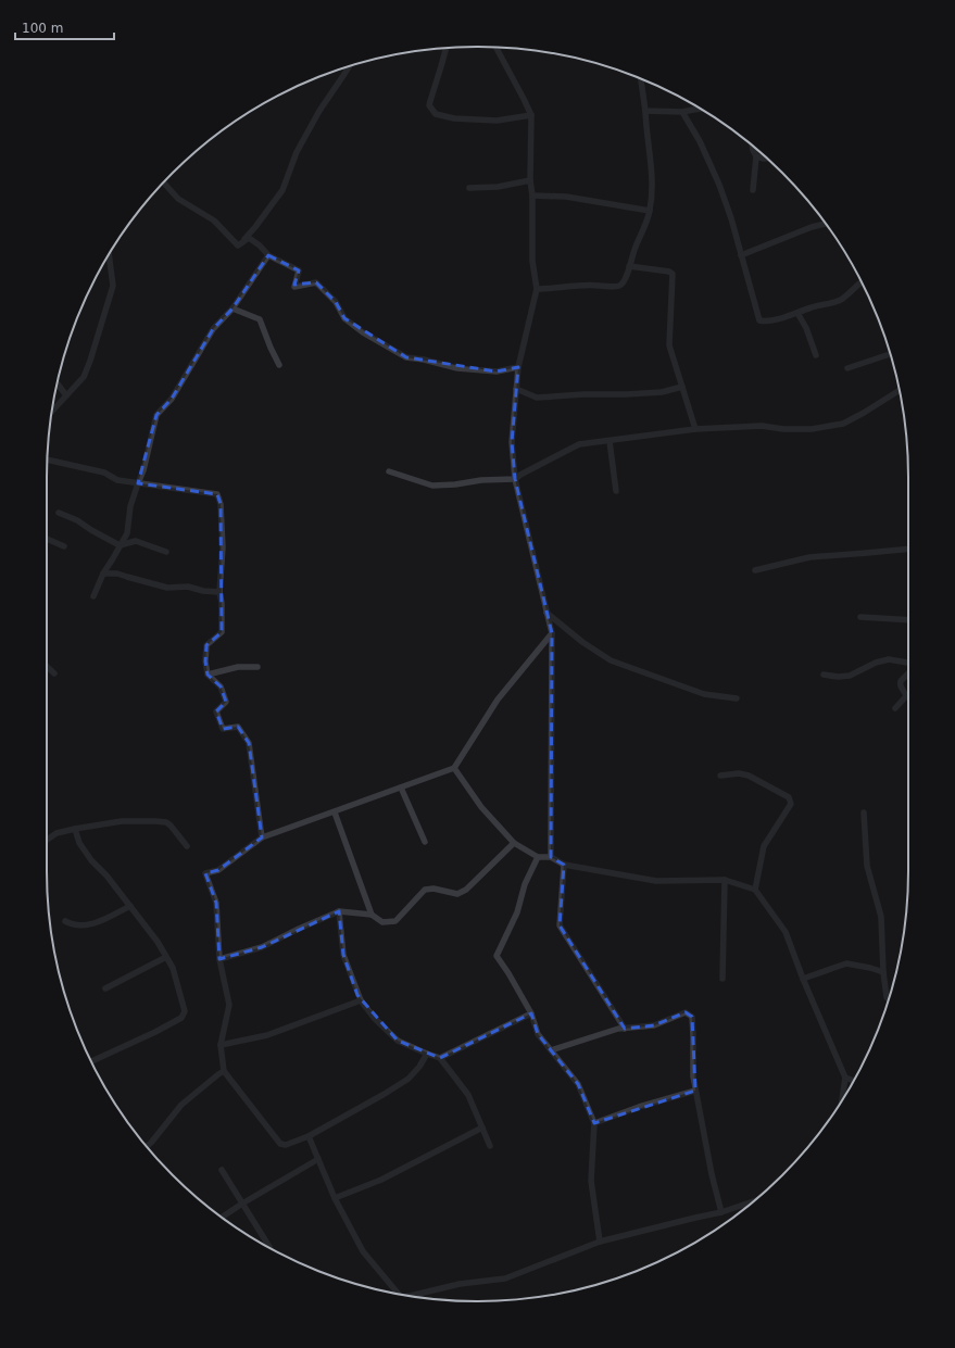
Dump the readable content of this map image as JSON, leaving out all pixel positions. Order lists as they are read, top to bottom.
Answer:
{
  "scale_bar": "100 m"
}
